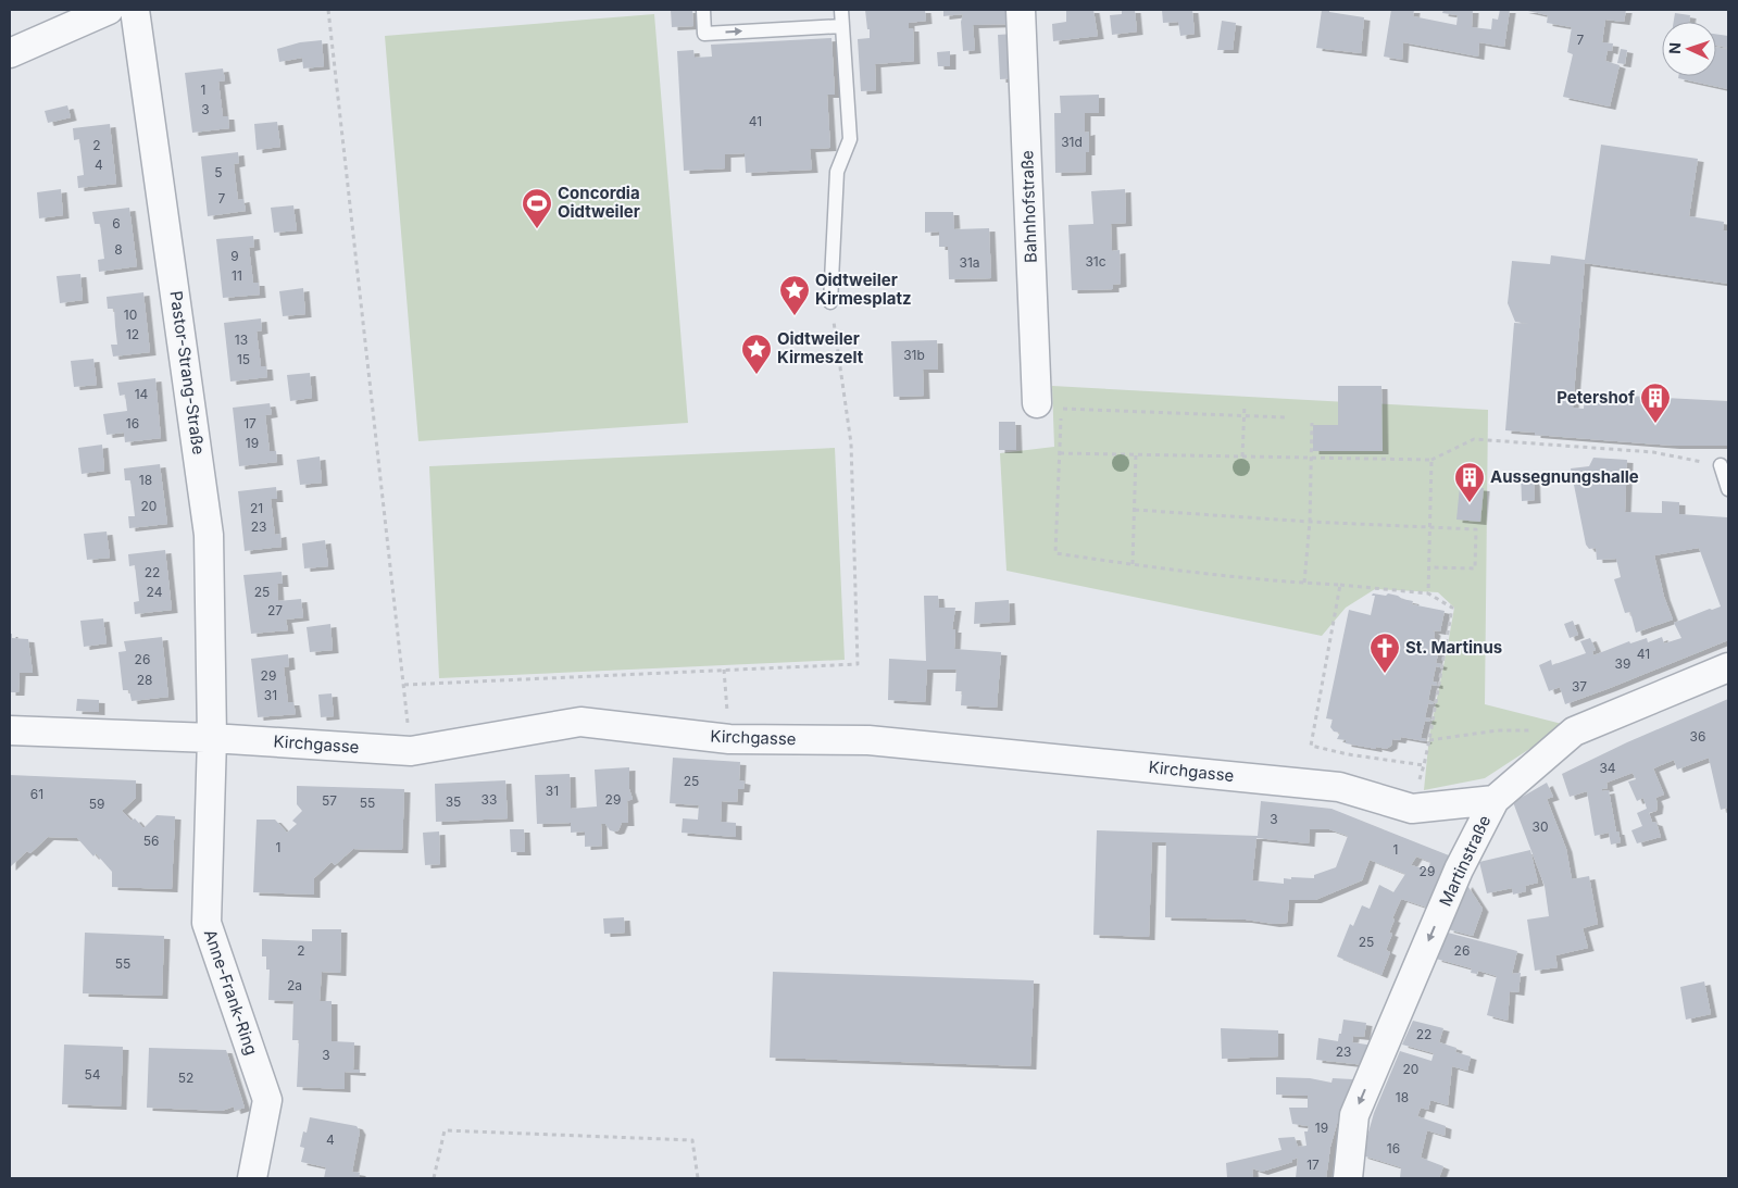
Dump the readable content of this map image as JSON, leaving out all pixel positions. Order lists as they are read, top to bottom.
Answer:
{
  "streets": {
    "street": [
      "Bahnhofstraße",
      "Pastor-Strang-Straße",
      "Kirchgasse",
      "Martinstraße",
      "Anne-Frank-Ring"
    ]
  },
  "crossings": [
    ["Pastor-Strang-Straße", "Kirchgasse"],
    ["Pastor-Strang-Straße", "Anne-Frank-Ring"],
    ["Kirchgasse", "Martinstraße"],
    ["Kirchgasse", "Anne-Frank-Ring"]
  ],
  "one_way": ["Martinstraße"],
  "places": {
    "sports": ["Concordia Oidtweiler"],
    "place": ["Oidtweiler Kirmesplatz", "Oidtweiler Kirmeszelt"],
    "building": ["Petershof", "Aussegnungshalle"],
    "church": ["St. Martinus"]
  },
  "house_numbers": [
    "7",
    "1",
    "3",
    "41",
    "31d",
    "2",
    "4",
    "5",
    "7",
    "6",
    "8",
    "9",
    "31c",
    "31a",
    "11",
    "10",
    "12",
    "13",
    "31b",
    "15",
    "14",
    "16",
    "17",
    "19",
    "18",
    "20",
    "21",
    "23",
    "22",
    "24",
    "25",
    "27",
    "41",
    "26",
    "39",
    "29",
    "28",
    "37",
    "31",
    "36",
    "34",
    "25",
    "31",
    "61",
    "33",
    "29",
    "57",
    "35",
    "55",
    "59",
    "3",
    "30",
    "56",
    "1",
    "1",
    "29",
    "25",
    "2",
    "26",
    "55",
    "2a",
    "22",
    "23",
    "3",
    "20",
    "54",
    "52",
    "18",
    "19",
    "4",
    "16",
    "17"
  ],
  "north": "left"
}
